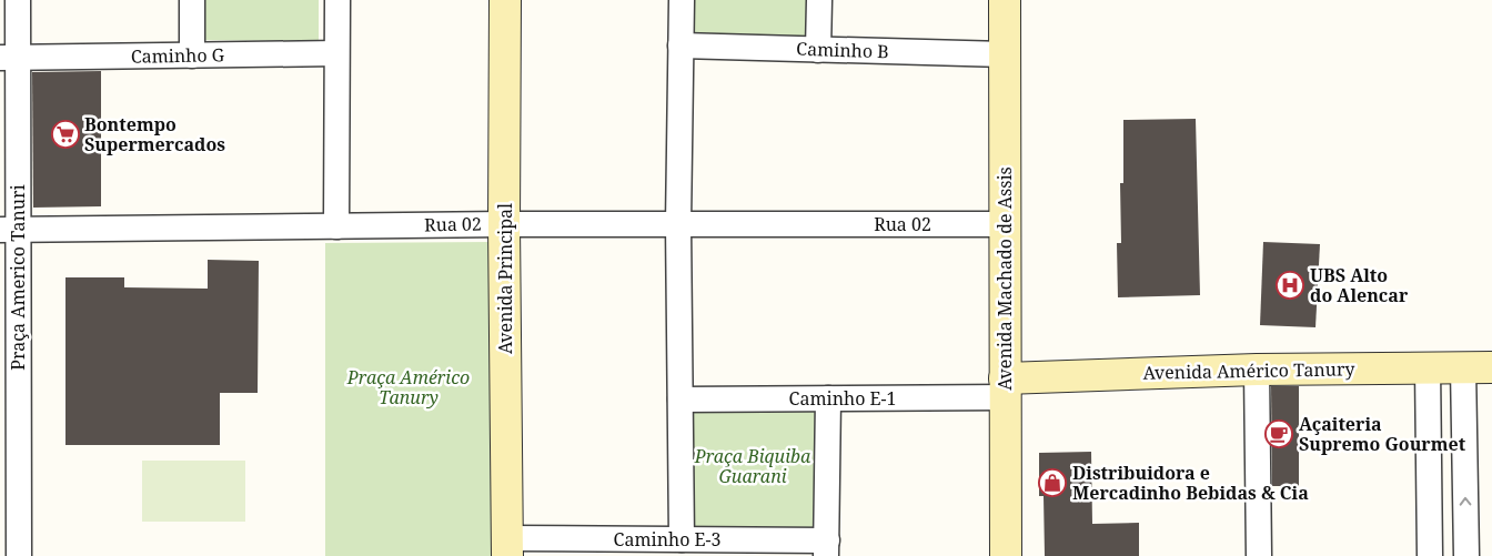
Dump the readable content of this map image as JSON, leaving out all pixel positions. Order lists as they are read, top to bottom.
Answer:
{
  "streets": {
    "street": [
      "Caminho B",
      "Caminho G",
      "Rua 02",
      "Praça Americo Tanuri",
      "Avenida Principal",
      "Avenida Machado de Assis",
      "Avenida Américo Tanury",
      "Caminho E-1",
      "Caminho E-3"
    ]
  },
  "crossings": [
    ["Caminho B", "Avenida Machado de Assis"],
    ["Caminho G", "Praça Americo Tanuri"],
    ["Rua 02", "Praça Americo Tanuri"],
    ["Rua 02", "Avenida Principal"],
    ["Rua 02", "Avenida Machado de Assis"],
    ["Avenida Principal", "Caminho E-3"],
    ["Avenida Machado de Assis", "Avenida Américo Tanury"],
    ["Avenida Machado de Assis", "Caminho E-1"],
    ["Avenida Américo Tanury", "Caminho E-1"]
  ],
  "parks": ["Praça Américo Tanury", "Praça Biquiba Guarani"],
  "places": {
    "supermarket": ["Bontempo Supermercados"],
    "hospital": ["UBS Alto do Alencar"],
    "cafe": ["Açaiteria Supremo Gourmet"],
    "shop": ["Distribuidora e Mercadinho Bebidas & Cia"]
  }
}
